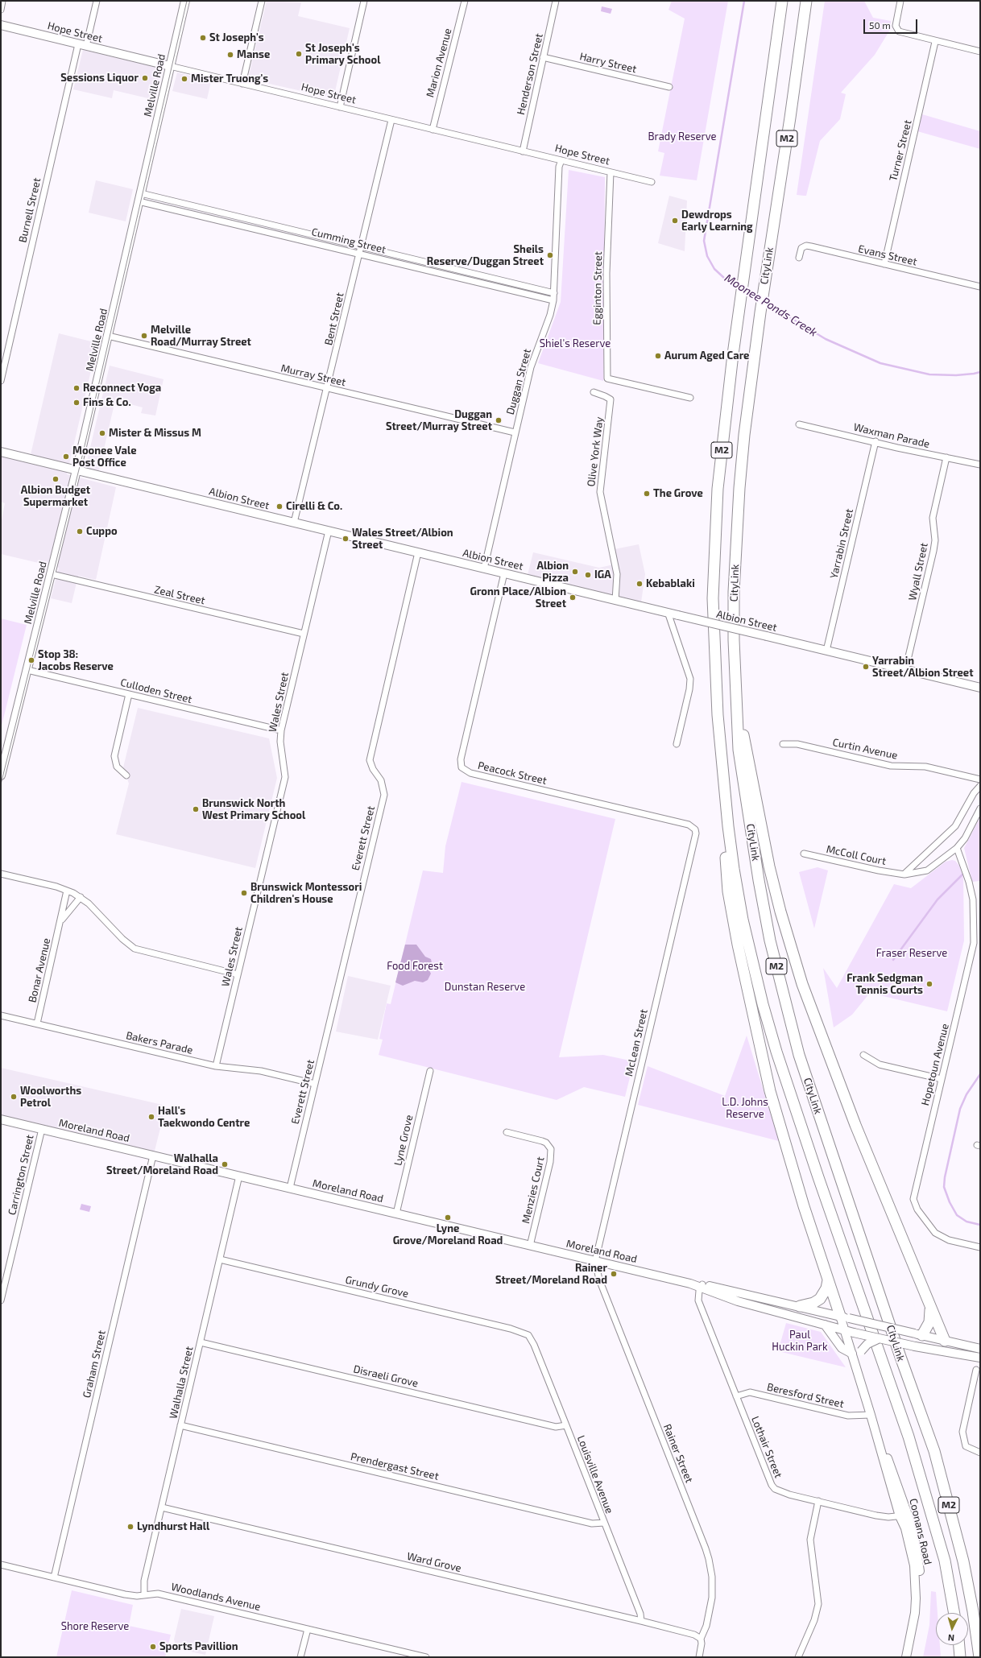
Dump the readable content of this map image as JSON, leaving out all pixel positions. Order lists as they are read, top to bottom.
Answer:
{
  "streets": {
    "highway": ["M2", "CityLink"],
    "main road": [
      "Hope Street",
      "Melville Road",
      "Albion Street",
      "Moreland Road",
      "Coonans Road"
    ],
    "street": [
      "Marion Avenue",
      "Harry Street",
      "Henderson Street",
      "Turner Street",
      "Burnell Street",
      "Cumming Street",
      "Evans Street",
      "Egginton Street",
      "Bent Street",
      "Murray Street",
      "Duggan Street",
      "Waxman Parade",
      "Olive York Way",
      "Yarrabin Street",
      "Wyall Street",
      "Zeal Street",
      "Culloden Street",
      "Wales Street",
      "Curtin Avenue",
      "Peacock Street",
      "Everett Street",
      "McColl Court",
      "Bonar Avenue",
      "Bakers Parade",
      "McLean Street",
      "Hopetoun Avenue",
      "Lyne Grove",
      "Carrington Street",
      "Menzies Court",
      "Grundy Grove",
      "Graham Street",
      "Disraeli Grove",
      "Walhalla Street",
      "Beresford Street",
      "Lothair Street",
      "Rainer Street",
      "Prendergast Street",
      "Louisville Avenue",
      "Ward Grove",
      "Woodlands Avenue"
    ]
  },
  "crossings": [
    ["Hope Street", "Marion Avenue"],
    ["Hope Street", "Henderson Street"],
    ["Hope Street", "Melville Road"],
    ["Hope Street", "Burnell Street"],
    ["Hope Street", "Egginton Street"],
    ["Hope Street", "Bent Street"],
    ["Hope Street", "Duggan Street"],
    ["Harry Street", "Henderson Street"],
    ["Melville Road", "Cumming Street"],
    ["Melville Road", "Murray Street"],
    ["Melville Road", "Albion Street"],
    ["Melville Road", "Zeal Street"],
    ["Melville Road", "Culloden Street"],
    ["Turner Street", "Evans Street"],
    ["Cumming Street", "Bent Street"],
    ["Cumming Street", "Duggan Street"],
    ["Bent Street", "Murray Street"],
    ["Bent Street", "Albion Street"],
    ["Murray Street", "Duggan Street"],
    ["Duggan Street", "Albion Street"],
    ["Waxman Parade", "Yarrabin Street"],
    ["Waxman Parade", "Wyall Street"],
    ["Olive York Way", "Albion Street"],
    ["Albion Street", "Yarrabin Street"],
    ["Albion Street", "Wyall Street"],
    ["Albion Street", "Wales Street"],
    ["Albion Street", "Peacock Street"],
    ["Albion Street", "Everett Street"],
    ["Zeal Street", "Wales Street"],
    ["Culloden Street", "Wales Street"],
    ["Wales Street", "Bakers Parade"],
    ["Peacock Street", "McLean Street"],
    ["Everett Street", "Bakers Parade"],
    ["Everett Street", "Moreland Road"],
    ["Bonar Avenue", "Bakers Parade"],
    ["McLean Street", "Moreland Road"],
    ["McLean Street", "Rainer Street"],
    ["Moreland Road", "Lyne Grove"],
    ["Moreland Road", "Carrington Street"],
    ["Moreland Road", "Menzies Court"],
    ["Moreland Road", "Graham Street"],
    ["Moreland Road", "Walhalla Street"],
    ["Moreland Road", "Lothair Street"],
    ["Moreland Road", "Rainer Street"],
    ["Moreland Road", "Coonans Road"],
    ["Grundy Grove", "Walhalla Street"],
    ["Grundy Grove", "Louisville Avenue"],
    ["Graham Street", "Woodlands Avenue"],
    ["Disraeli Grove", "Walhalla Street"],
    ["Disraeli Grove", "Louisville Avenue"],
    ["Walhalla Street", "Prendergast Street"],
    ["Walhalla Street", "Ward Grove"],
    ["Walhalla Street", "Woodlands Avenue"],
    ["Beresford Street", "Lothair Street"],
    ["Beresford Street", "Coonans Road"],
    ["Lothair Street", "Coonans Road"],
    ["Rainer Street", "Ward Grove"],
    ["Prendergast Street", "Louisville Avenue"],
    ["Louisville Avenue", "Ward Grove"]
  ],
  "water": ["Moonee Ponds Creek"],
  "parks": [
    "Brady Reserve",
    "Shiel's Reserve",
    "Fraser Reserve",
    "Food Forest",
    "Dunstan Reserve",
    "L.D. Johns Reserve",
    "Paul Huckin Park",
    "Shore Reserve"
  ],
  "places": [
    "St Joseph's",
    "St Joseph's Primary School",
    "Manse",
    "Sessions Liquor",
    "Mister Truong's",
    "Dewdrops Early Learning",
    "Sheils Reserve/Duggan Street",
    "Melville Road/Murray Street",
    "Aurum Aged Care",
    "Reconnect Yoga",
    "Fins & Co.",
    "Duggan Street/Murray Street",
    "Mister & Missus M",
    "Moonee Vale Post Office",
    "Albion Budget Supermarket",
    "The Grove",
    "Cirelli & Co.",
    "Cuppo",
    "Wales Street/Albion Street",
    "Albion Pizza",
    "IGA",
    "Kebablaki",
    "Gronn Place/Albion Street",
    "Stop 38: Jacobs Reserve",
    "Yarrabin Street/Albion Street",
    "Brunswick North West Primary School",
    "Brunswick Montessori Children's House",
    "Frank Sedgman Tennis Courts",
    "Woolworths Petrol",
    "Hall's Taekwondo Centre",
    "Walhalla Street/Moreland Road",
    "Lyne Grove/Moreland Road",
    "Rainer Street/Moreland Road",
    "Lyndhurst Hall",
    "Sports Pavillion"
  ],
  "scale_bar": "50 m",
  "north": "bottom"
}
